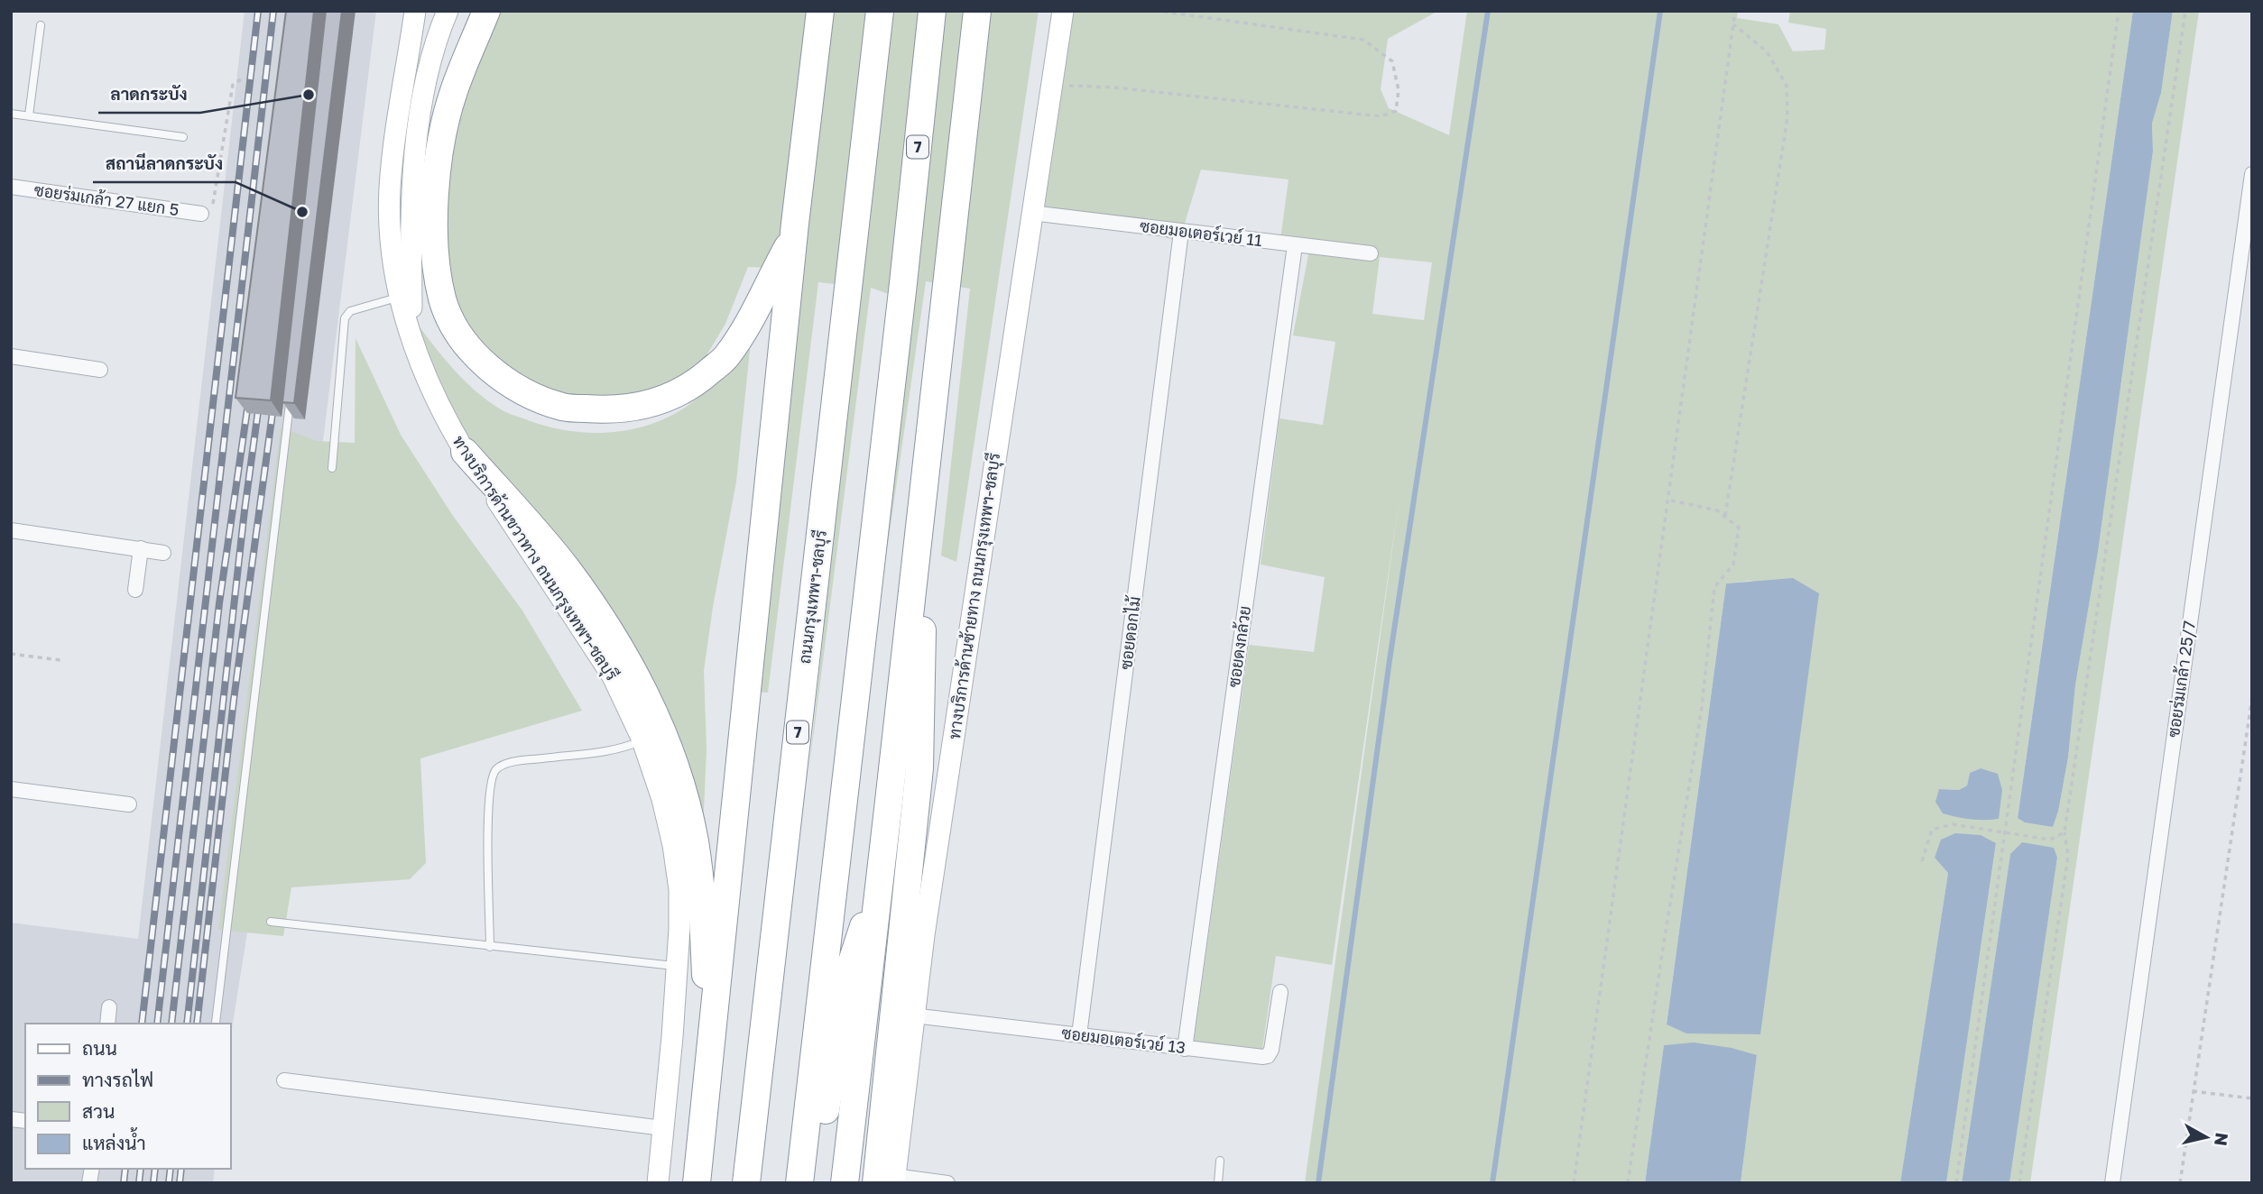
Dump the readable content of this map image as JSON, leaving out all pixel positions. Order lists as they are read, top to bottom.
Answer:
{
  "streets": {
    "highway": ["7", "ถนนกรุงเทพฯ-ชลบุรี"],
    "main road": ["ทางบริการด้านขวาทาง ถนนกรุงเทพฯ-ชลบุรี", "ทางบริการด้านซ้ายทาง ถนนกรุงเทพฯ-ชลบุรี"],
    "street": [
      "ซอยร่มเกล้า 27 แยก 5",
      "ซอยมอเตอร์เวย์ 11",
      "ซอยดอกไม้",
      "ซอยดงกล้วย",
      "ซอยร่มเกล้า 25/7",
      "ซอยมอเตอร์เวย์ 13"
    ]
  },
  "crossings": [
    ["ซอยมอเตอร์เวย์ 11", "ทางบริการด้านซ้ายทาง ถนนกรุงเทพฯ-ชลบุรี"],
    ["ซอยมอเตอร์เวย์ 11", "ซอยดอกไม้"],
    ["ซอยมอเตอร์เวย์ 11", "ซอยดงกล้วย"],
    ["ทางบริการด้านซ้ายทาง ถนนกรุงเทพฯ-ชลบุรี", "ซอยมอเตอร์เวย์ 13"],
    ["ซอยดอกไม้", "ซอยมอเตอร์เวย์ 13"],
    ["ซอยดงกล้วย", "ซอยมอเตอร์เวย์ 13"]
  ],
  "places": ["ลาดกระบัง", "สถานีลาดกระบัง"],
  "legend": [
    "ถนน",
    "ทางรถไฟ",
    "สวน",
    "แหล่งน้ำ"
  ],
  "north": "right"
}
